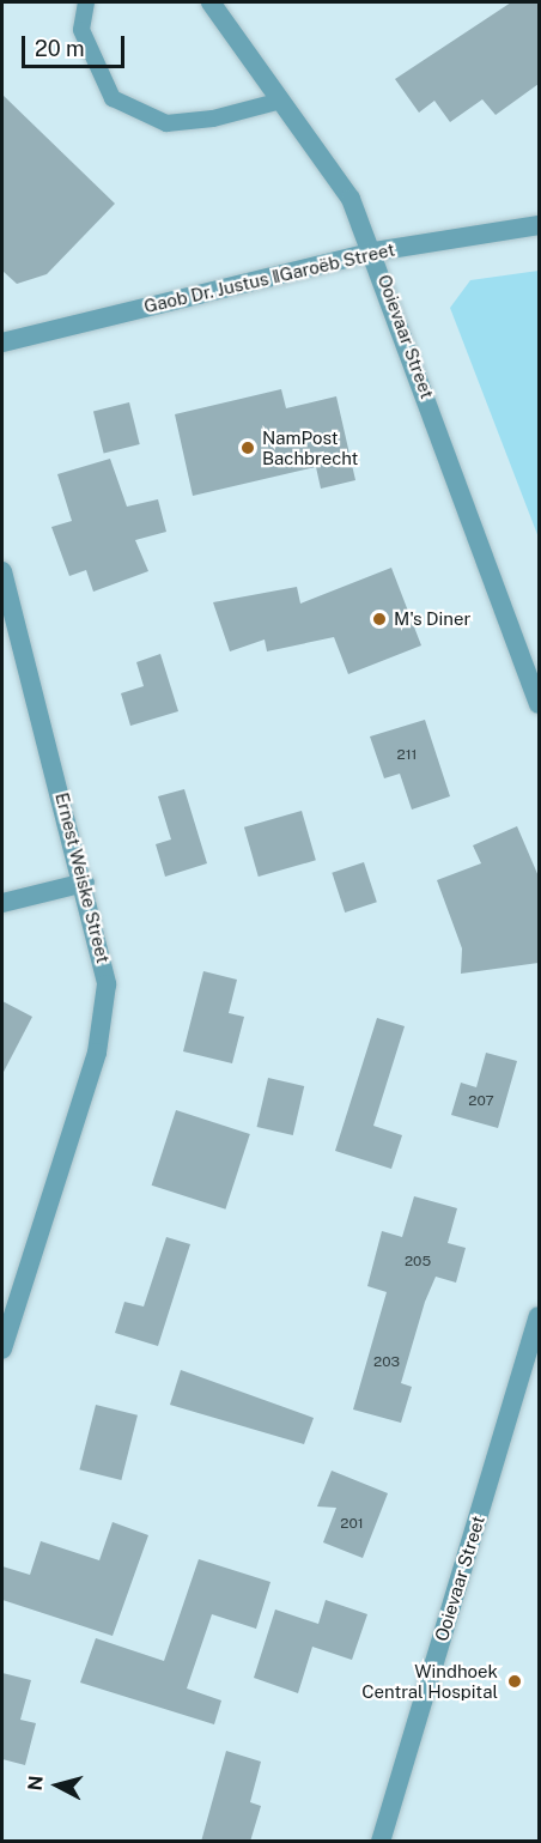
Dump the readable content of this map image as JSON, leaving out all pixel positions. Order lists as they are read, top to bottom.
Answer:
{
  "streets": {
    "street": ["Gaob Dr. Justus ǁGaroëb Street", "Ooievaar Street", "Ernest Weiske Street"]
  },
  "crossings": [
    ["Gaob Dr. Justus ǁGaroëb Street", "Ooievaar Street"]
  ],
  "places": ["NamPost Bachbrecht", "M's Diner", "Windhoek Central Hospital"],
  "house_numbers": [
    "211",
    "207",
    "205",
    "203",
    "201"
  ],
  "scale_bar": "20 m",
  "north": "left"
}
